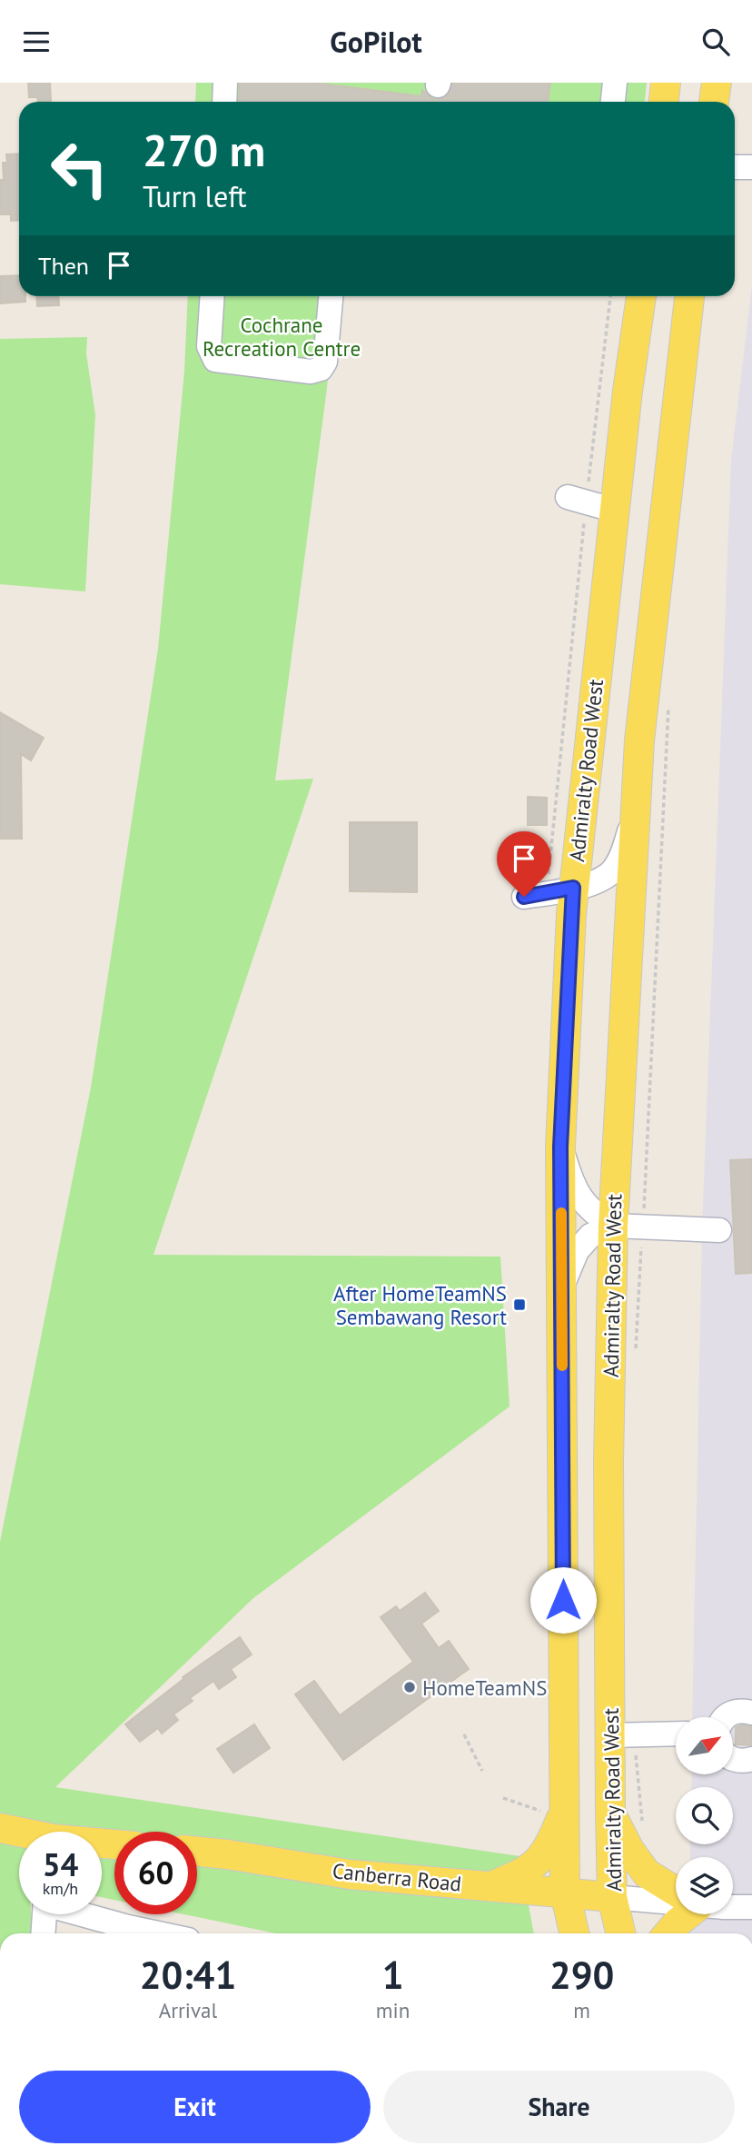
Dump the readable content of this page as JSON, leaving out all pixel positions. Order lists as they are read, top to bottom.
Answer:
{
  "streets": {
    "main road": ["Admiralty Road West", "Canberra Road"]
  },
  "crossings": [
    ["Admiralty Road West", "Canberra Road"]
  ],
  "parks": ["Cochrane Recreation Centre"],
  "places": {
    "transit": ["After HomeTeamNS Sembawang Resort"],
    "other": ["HomeTeamNS"]
  },
  "north": "top right",
  "page": {
    "header": "GoPilot",
    "turn": ["270 m", "Turn left"],
    "then": "Then",
    "speed": "54 km/h",
    "limit": "60",
    "eta": [
      "20:41",
      "Arrival",
      "1",
      "min",
      "290",
      "m"
    ],
    "buttons": ["Exit", "Share"]
  }
}
